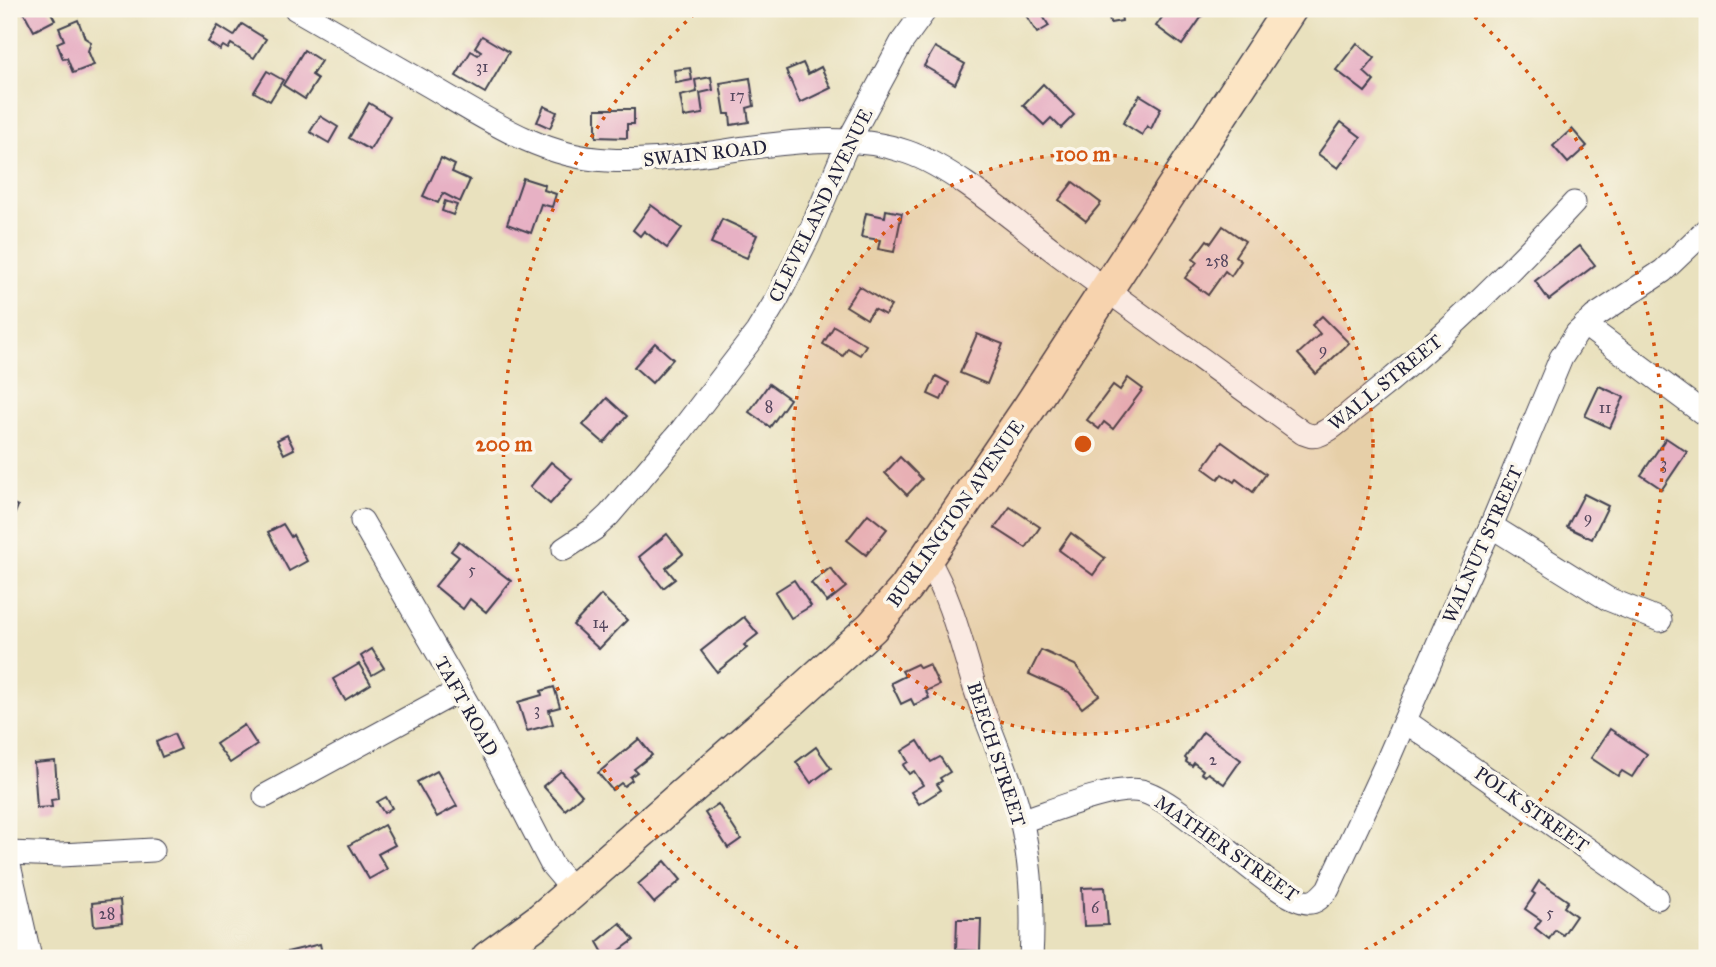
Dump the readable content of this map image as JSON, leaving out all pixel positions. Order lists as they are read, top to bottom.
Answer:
{
  "streets": {
    "main road": ["BURLINGTON AVENUE"],
    "street": [
      "SWAIN ROAD",
      "CLEVELAND AVENUE",
      "WALL STREET",
      "WALNUT STREET",
      "TAFT ROAD",
      "BEECH STREET",
      "POLK STREET",
      "MATHER STREET"
    ]
  },
  "crossings": [
    ["SWAIN ROAD", "CLEVELAND AVENUE"],
    ["SWAIN ROAD", "WALL STREET"],
    ["SWAIN ROAD", "BURLINGTON AVENUE"],
    ["WALL STREET", "BURLINGTON AVENUE"],
    ["BURLINGTON AVENUE", "TAFT ROAD"],
    ["BURLINGTON AVENUE", "BEECH STREET"],
    ["WALNUT STREET", "POLK STREET"],
    ["WALNUT STREET", "MATHER STREET"],
    ["BEECH STREET", "MATHER STREET"]
  ],
  "house_numbers": [
    "31",
    "17",
    "258",
    "9",
    "8",
    "11",
    "3",
    "9",
    "5",
    "14",
    "3",
    "2",
    "6",
    "5",
    "28"
  ],
  "rings": ["100 m", "200 m"]
}
